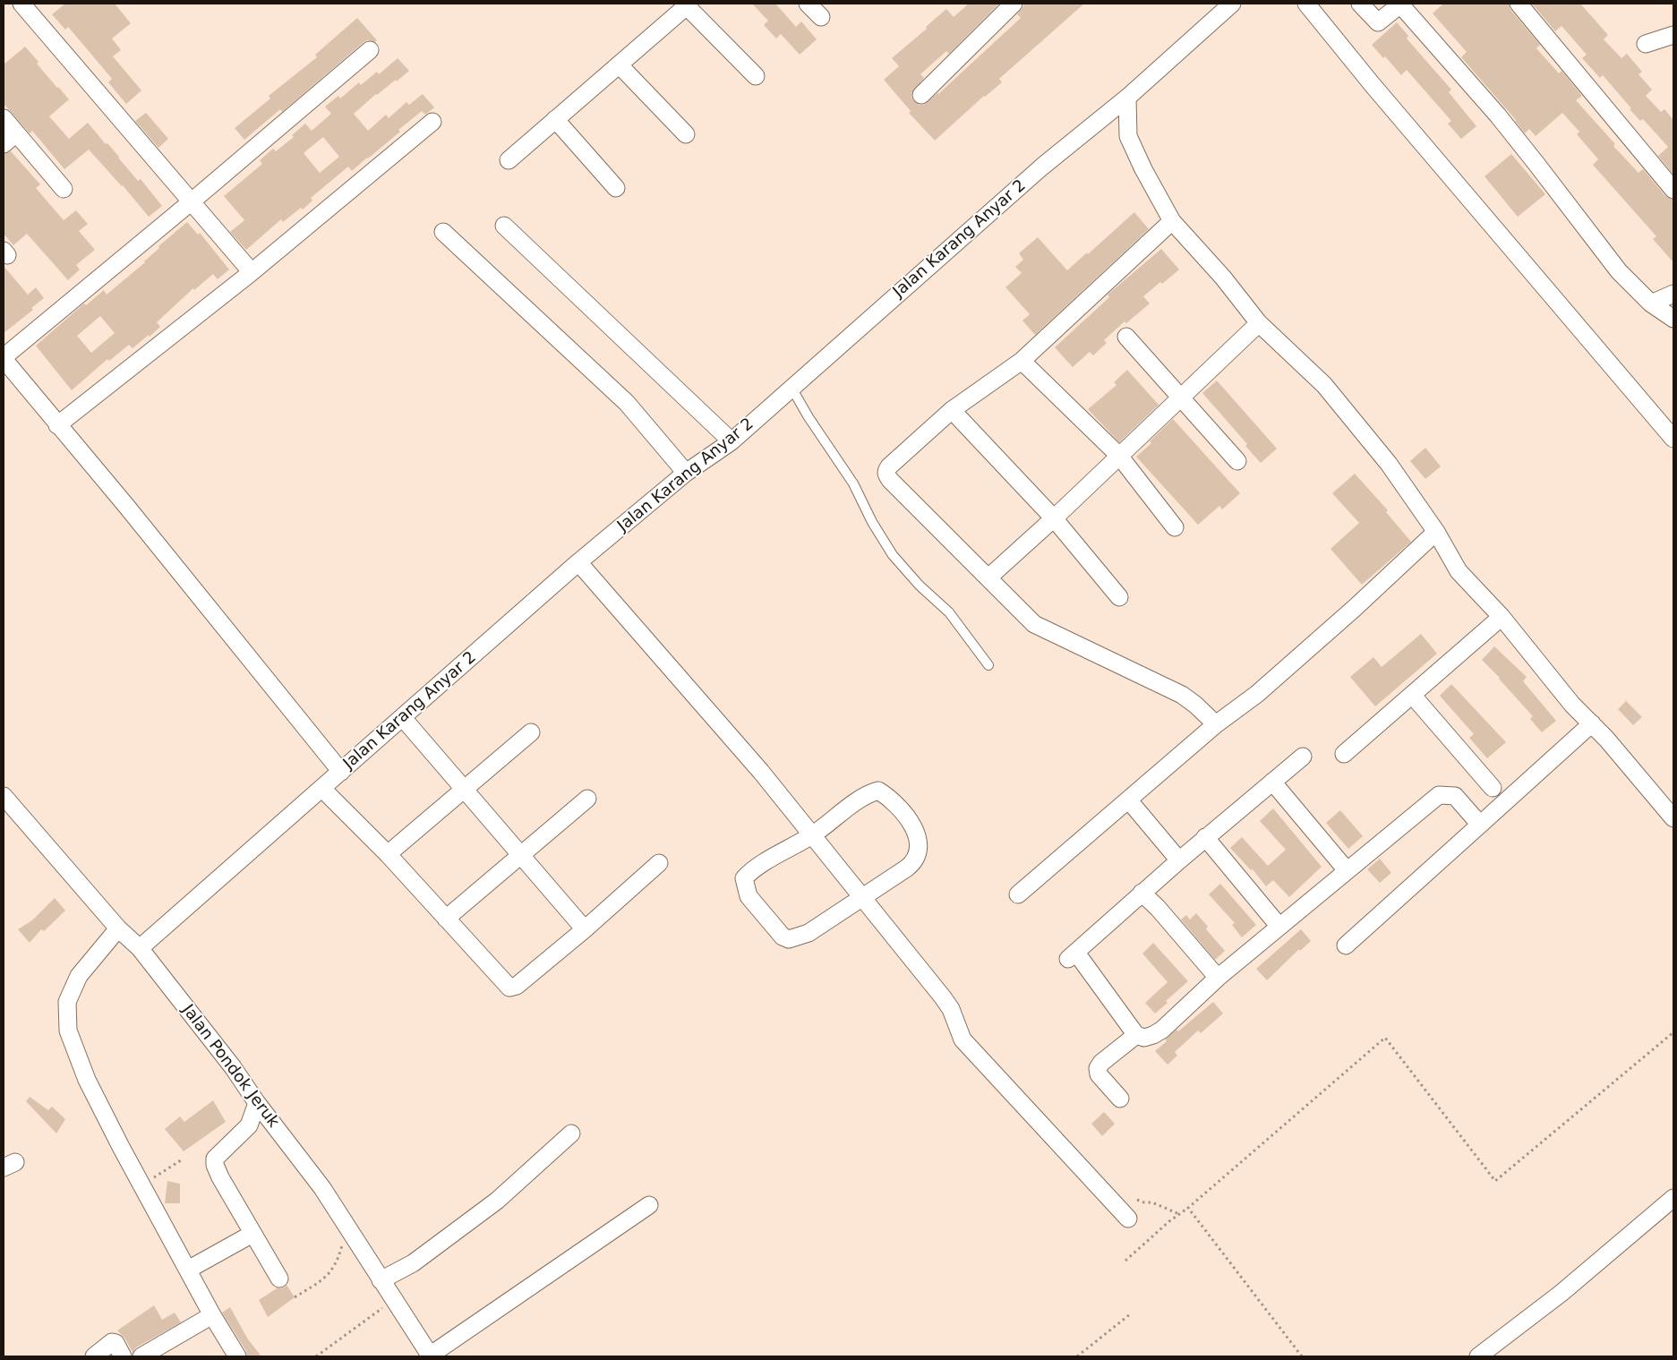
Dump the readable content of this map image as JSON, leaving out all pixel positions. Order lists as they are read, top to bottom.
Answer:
{
  "streets": {
    "street": ["Jalan Karang Anyar 2", "Jalan Pondok Jeruk"]
  },
  "crossings": [
    ["Jalan Karang Anyar 2", "Jalan Pondok Jeruk"]
  ]
}
